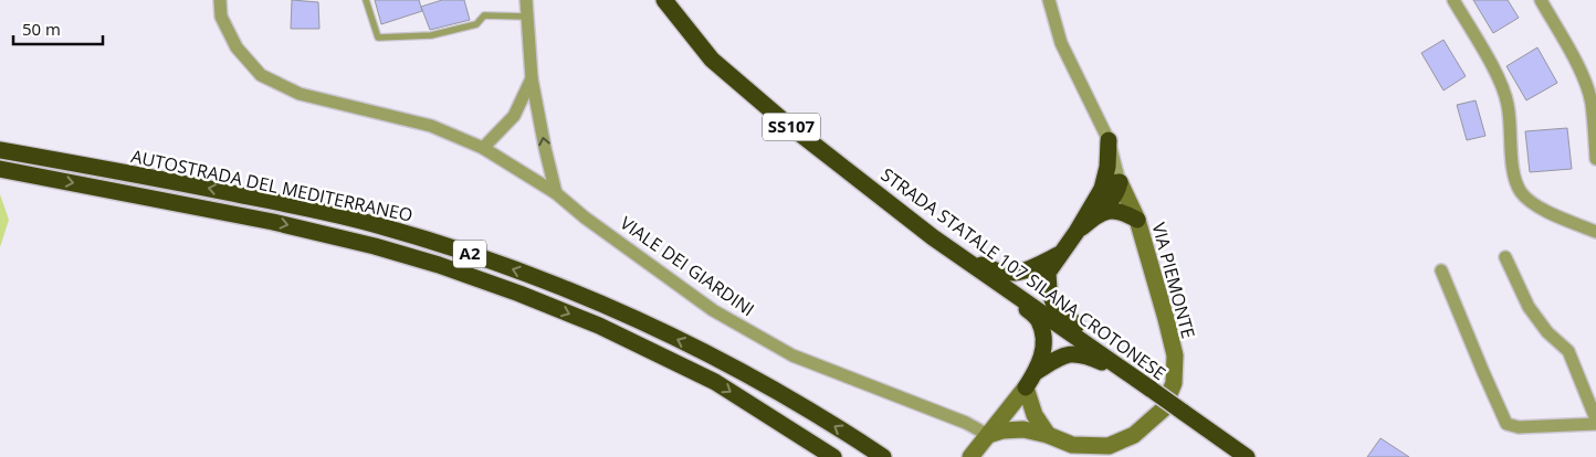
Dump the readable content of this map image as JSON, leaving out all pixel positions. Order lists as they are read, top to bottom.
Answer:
{
  "streets": {
    "highway": [
      "SS107",
      "AUTOSTRADA DEL MEDITERRANEO",
      "A2",
      "STRADA STATALE 107 SILANA CROTONESE"
    ],
    "street": ["VIALE DEI GIARDINI", "VIA PIEMONTE"]
  },
  "crossings": [
    ["VIALE DEI GIARDINI", "VIA PIEMONTE"]
  ],
  "scale_bar": "50 m"
}
